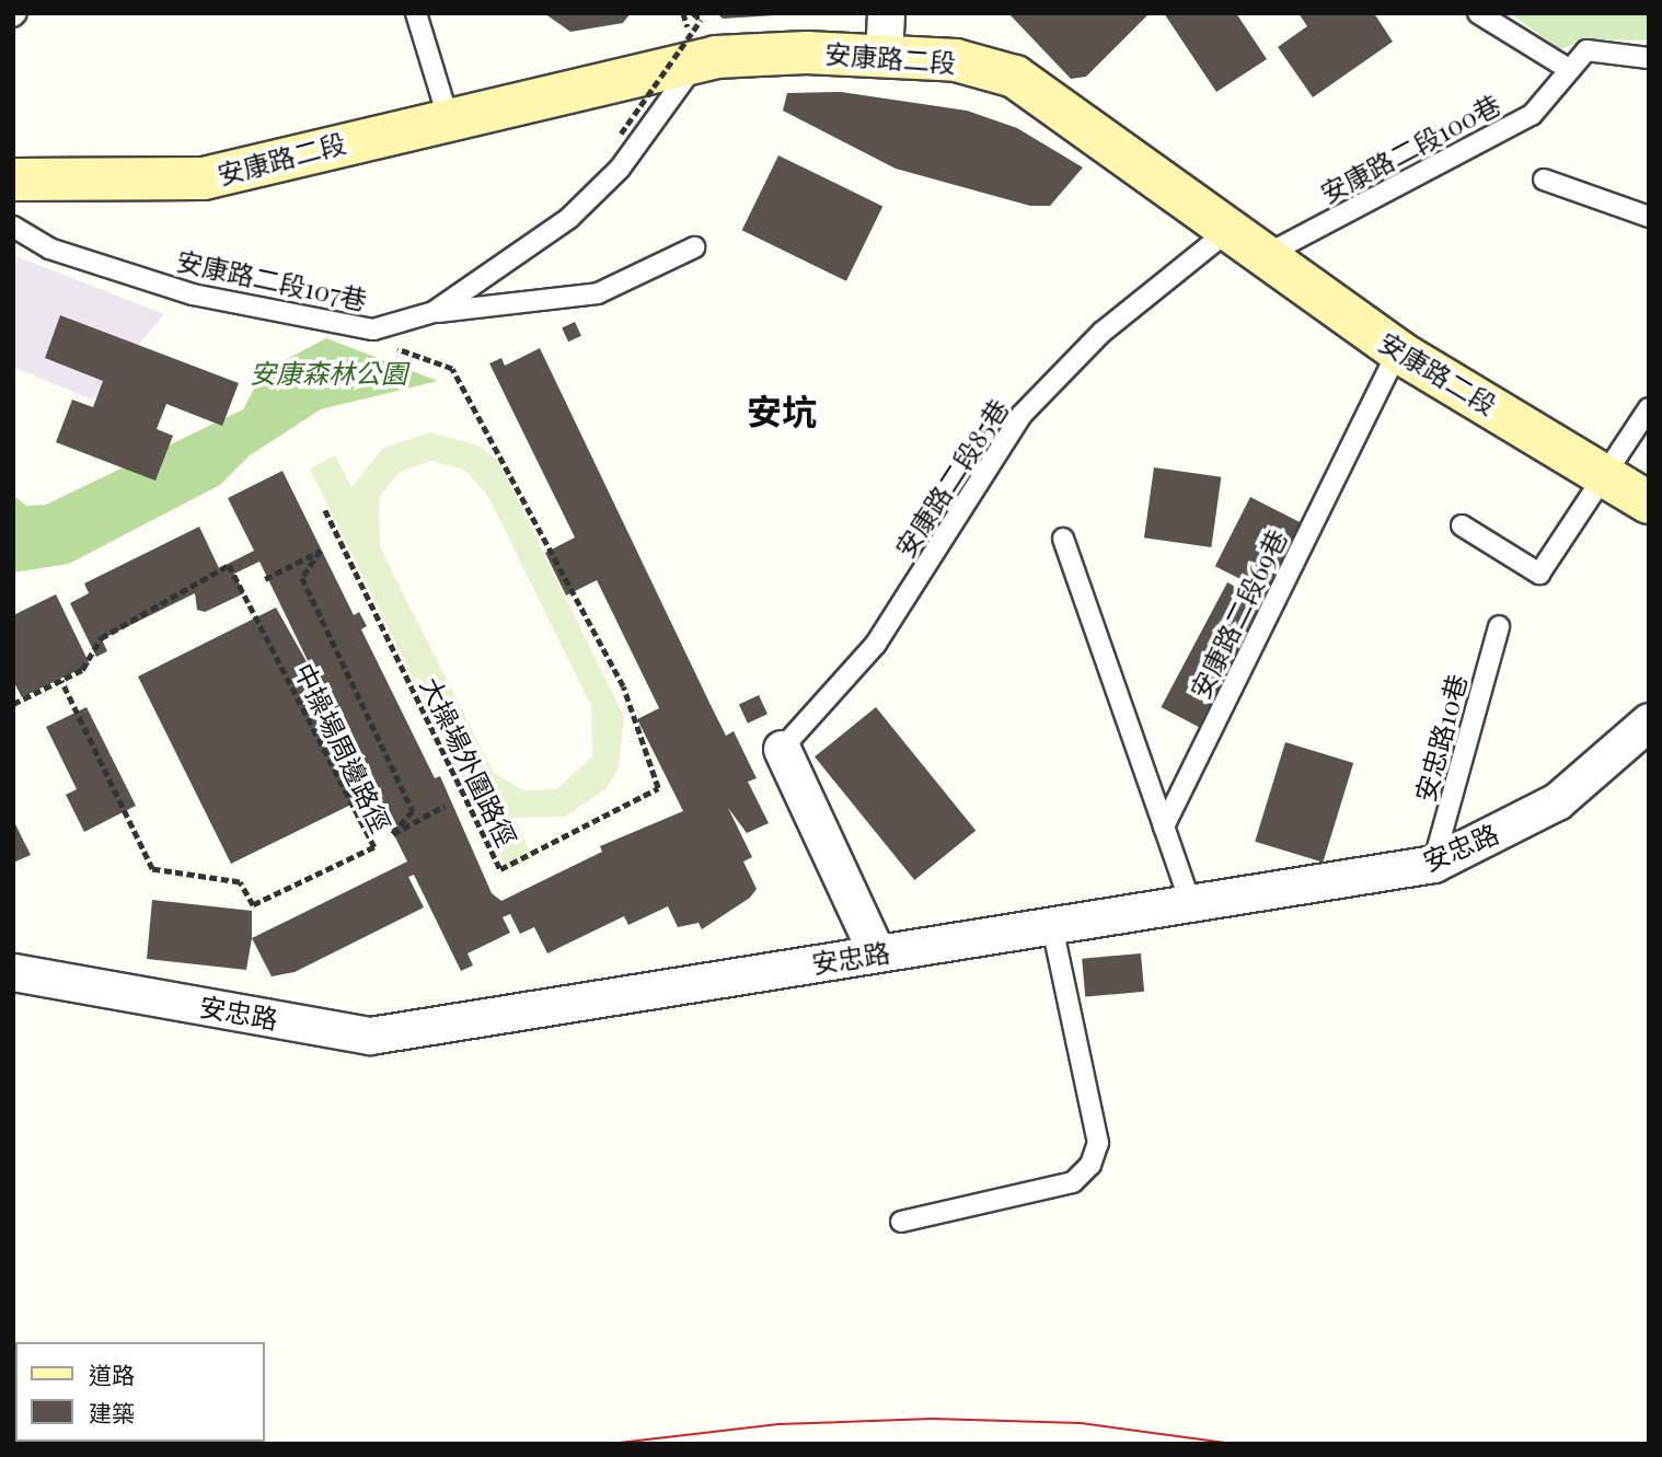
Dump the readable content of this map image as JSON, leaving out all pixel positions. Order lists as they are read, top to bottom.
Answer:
{
  "streets": {
    "main road": ["安康路二段"],
    "street": ["安忠路"],
    "lane": [
      "安康路二段100巷",
      "安康路二段107巷",
      "安康路二段85巷",
      "安康路二段69巷",
      "安忠路10巷"
    ],
    "path": ["中操場周邊路徑", "大操場外圍路徑"]
  },
  "crossings": [
    ["安康路二段", "安康路二段100巷"],
    ["安康路二段", "安康路二段107巷"],
    ["安康路二段", "安康路二段85巷"],
    ["安康路二段", "安康路二段69巷"],
    ["安康路二段107巷", "大操場外圍路徑"],
    ["安忠路10巷", "安忠路"]
  ],
  "districts": ["安坑"],
  "parks": ["安康森林公園"],
  "legend": ["道路", "建築"]
}
